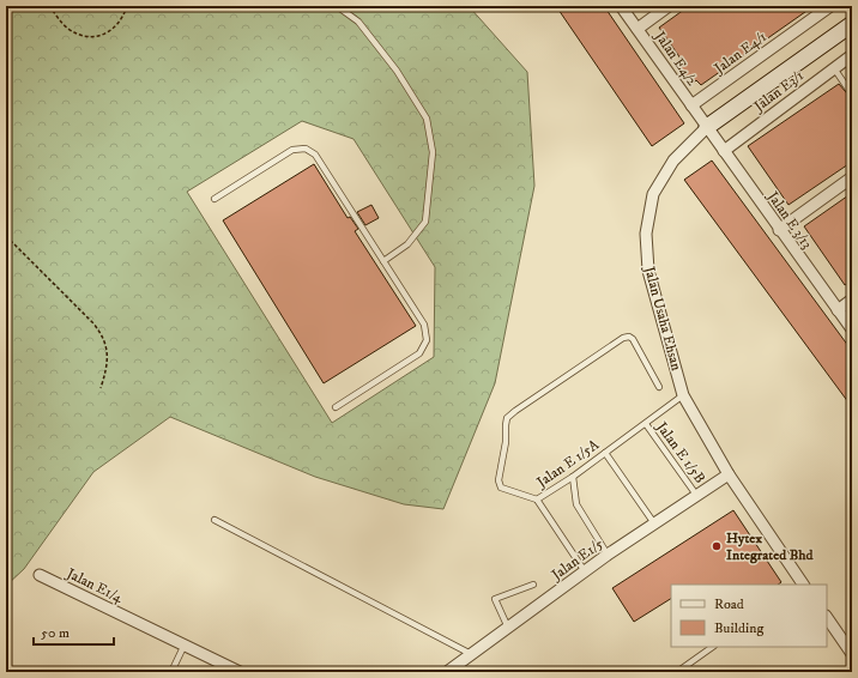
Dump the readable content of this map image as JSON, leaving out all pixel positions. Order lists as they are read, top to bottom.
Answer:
{
  "streets": {
    "street": [
      "Jalan E4/1",
      "Jalan E4/2",
      "Jalan E3/1",
      "Jalan E 3/13",
      "Jalan Usaha Ehsan",
      "Jalan E1/5",
      "Jalan E1/4"
    ],
    "lane": ["Jalan E 1/5B", "Jalan E 1/5A"]
  },
  "crossings": [
    ["Jalan E4/1", "Jalan E4/2"],
    ["Jalan E4/2", "Jalan E 3/13"],
    ["Jalan E4/2", "Jalan Usaha Ehsan"],
    ["Jalan E3/1", "Jalan E 3/13"],
    ["Jalan E 3/13", "Jalan Usaha Ehsan"],
    ["Jalan Usaha Ehsan", "Jalan E 1/5A"],
    ["Jalan Usaha Ehsan", "Jalan E1/5"],
    ["Jalan E 1/5B", "Jalan E 1/5A"],
    ["Jalan E 1/5B", "Jalan E1/5"],
    ["Jalan E 1/5A", "Jalan E1/5"]
  ],
  "places": ["Hytex Integrated Bhd"],
  "legend": ["Road", "Building"],
  "scale_bar": "50 m"
}
